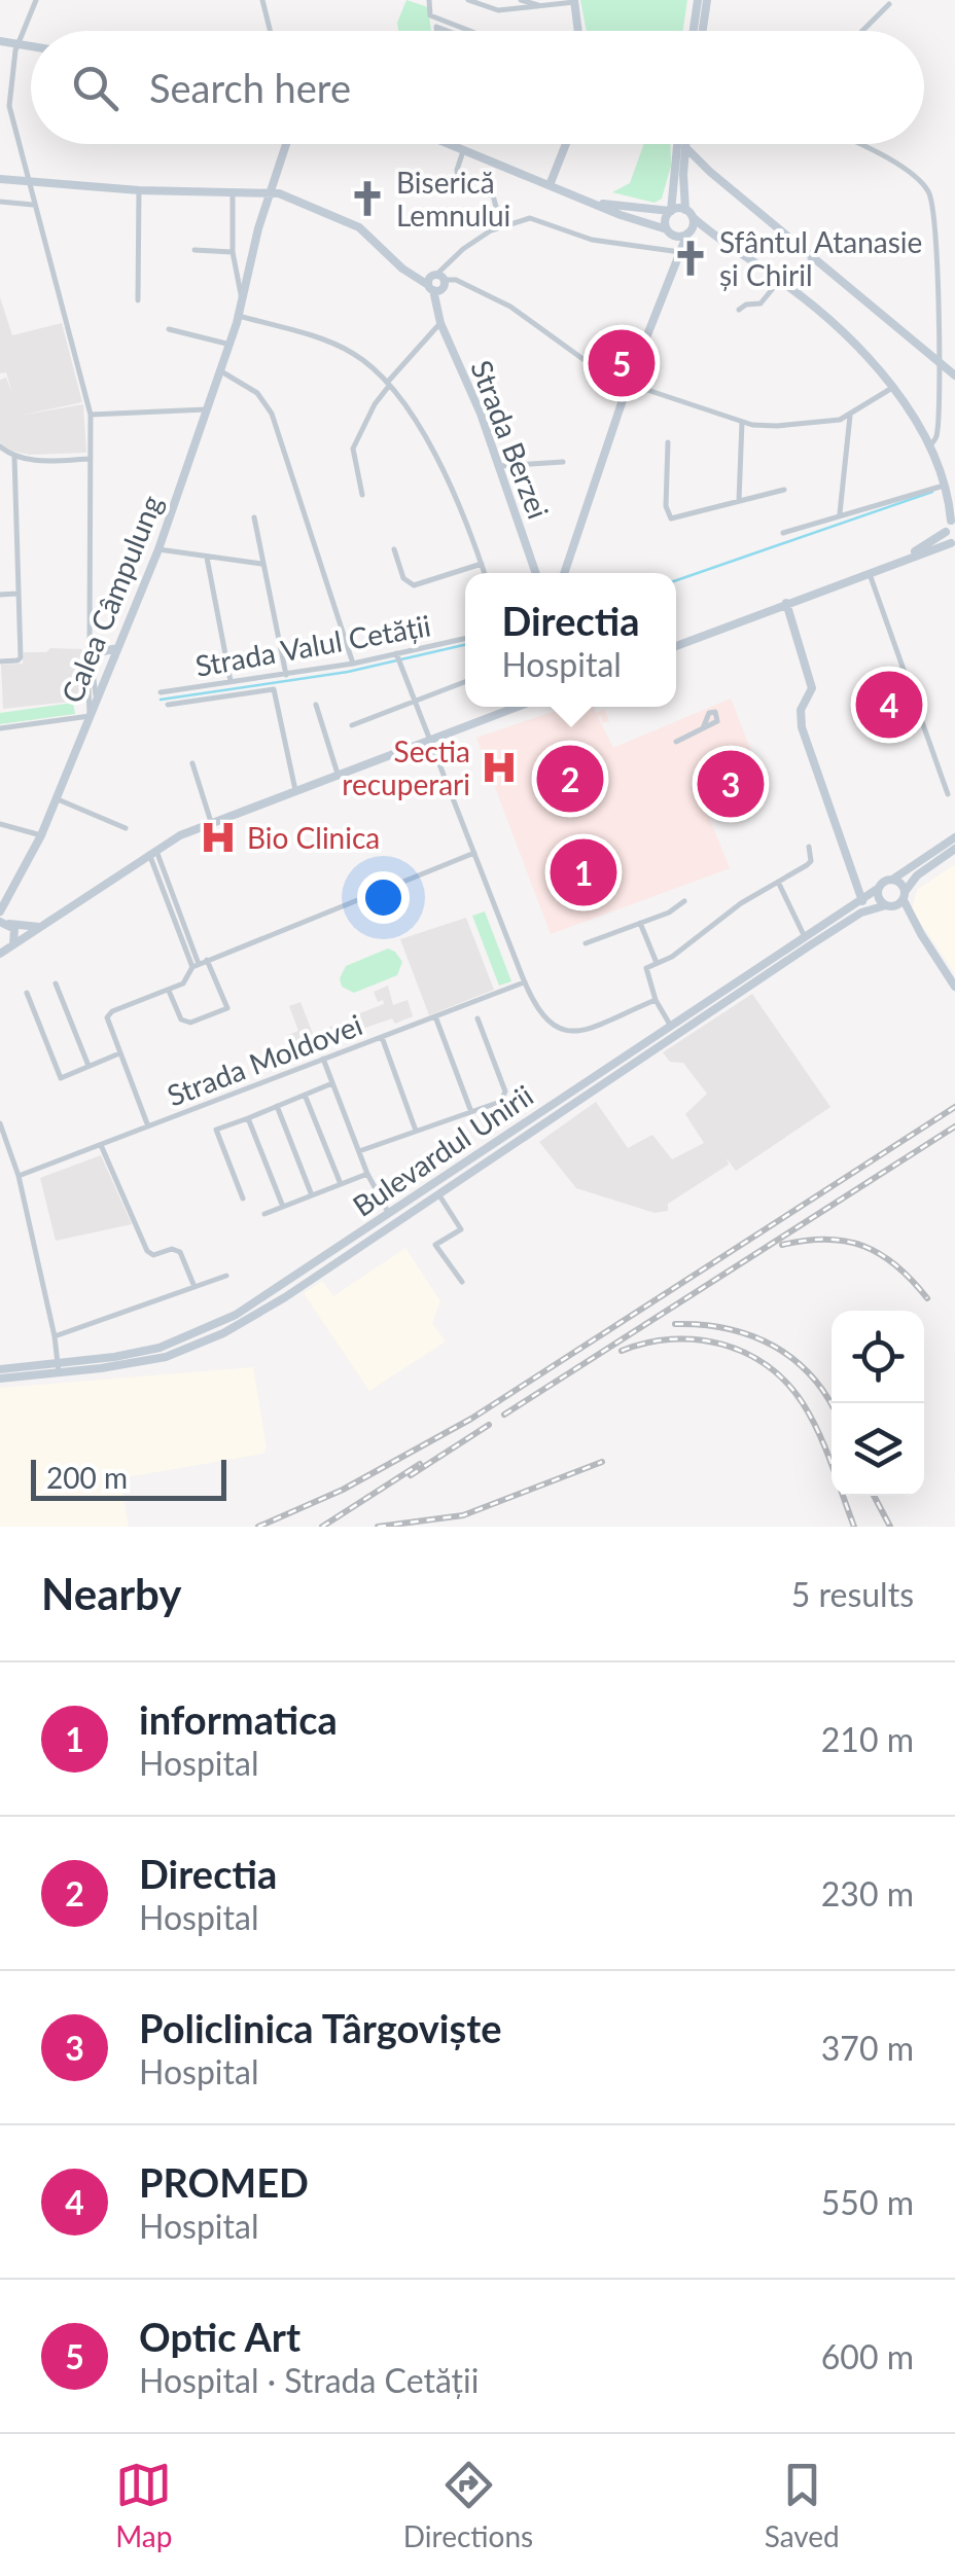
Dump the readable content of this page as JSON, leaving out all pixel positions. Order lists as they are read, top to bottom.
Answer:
{
  "streets": {
    "main road": ["Strada Berzei", "Calea Câmpulung", "Bulevardul Unirii"],
    "street": ["Strada Valul Cetății", "Strada Moldovei"]
  },
  "places": {
    "church": ["Biserică Lemnului", "Sfântul Atanasie și Chiril"],
    "hospital": ["Sectia recuperari", "Bio Clinica"]
  },
  "scale_bar": "200 m",
  "page": {
    "search": "Search here",
    "pins": [
      "5",
      "4",
      "2",
      "3",
      "1"
    ],
    "popup": ["Directia", "Hospital"],
    "scale": "200 m",
    "heading": ["Nearby", "5 results"],
    "list": [
      {
        "mark": "1",
        "name": "informatica",
        "note": "Hospital",
        "value": "210 m"
      },
      {
        "mark": "2",
        "name": "Directia",
        "note": "Hospital",
        "value": "230 m"
      },
      {
        "mark": "3",
        "name": "Policlinica Târgoviște",
        "note": "Hospital",
        "value": "370 m"
      },
      {
        "mark": "4",
        "name": "PROMED",
        "note": "Hospital",
        "value": "550 m"
      },
      {
        "mark": "5",
        "name": "Optic Art",
        "note": "Hospital · Strada Cetății",
        "value": "600 m"
      }
    ],
    "nav": ["Map", "Directions", "Saved"]
  }
}
